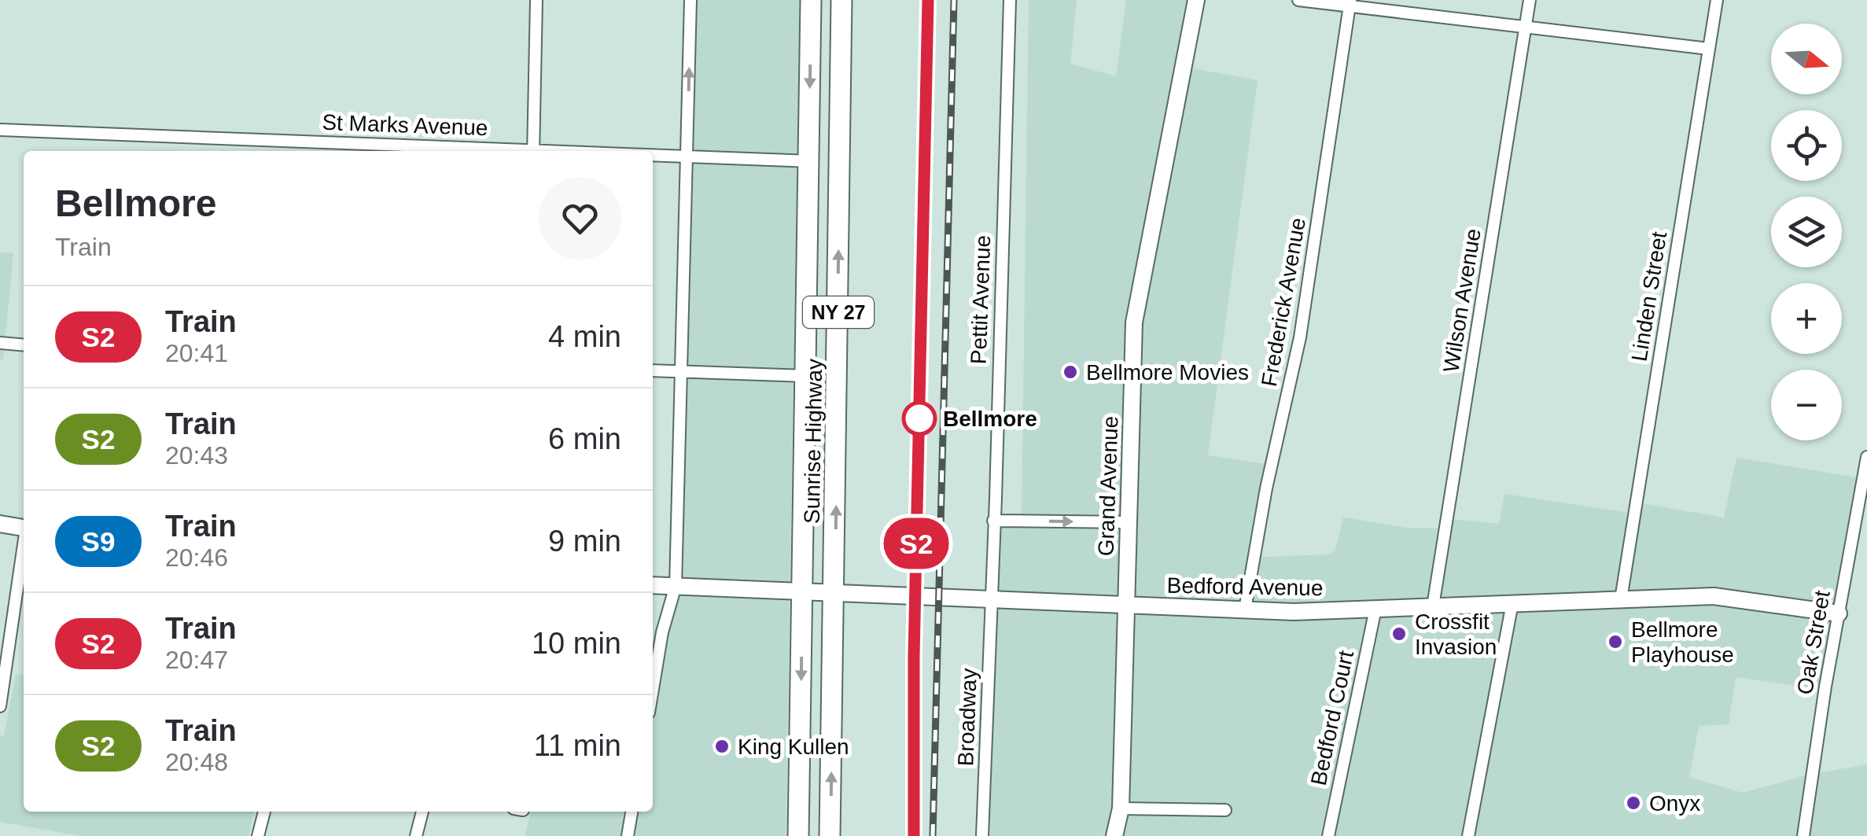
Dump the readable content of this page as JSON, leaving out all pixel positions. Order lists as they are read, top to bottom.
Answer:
{
  "streets": {
    "highway": ["NY 27", "Sunrise Highway"],
    "street": [
      "St Marks Avenue",
      "Linden Street",
      "Pettit Avenue",
      "Wilson Avenue",
      "Frederick Avenue",
      "Grand Avenue",
      "Bedford Avenue",
      "Oak Street",
      "Broadway",
      "Bedford Court"
    ]
  },
  "crossings": [
    ["St Marks Avenue", "Sunrise Highway"],
    ["Linden Street", "Bedford Avenue"],
    ["Pettit Avenue", "Bedford Avenue"],
    ["Pettit Avenue", "Broadway"],
    ["Wilson Avenue", "Bedford Avenue"],
    ["Frederick Avenue", "Bedford Avenue"],
    ["Sunrise Highway", "Bedford Avenue"],
    ["Grand Avenue", "Bedford Avenue"],
    ["Bedford Avenue", "Oak Street"],
    ["Bedford Avenue", "Broadway"],
    ["Bedford Avenue", "Bedford Court"]
  ],
  "places": [
    "Bellmore Movies",
    "Bellmore",
    "Crossfit Invasion",
    "Bellmore Playhouse",
    "King Kullen",
    "Onyx"
  ],
  "north": "right",
  "page": {
    "on_map": "S2",
    "map_buttons": ["+", "−"],
    "heading": ["Bellmore", "Train"],
    "list": [
      {
        "mark": "S2",
        "name": "Train",
        "note": "20:41",
        "value": "4 min"
      },
      {
        "mark": "S2",
        "name": "Train",
        "note": "20:43",
        "value": "6 min"
      },
      {
        "mark": "S9",
        "name": "Train",
        "note": "20:46",
        "value": "9 min"
      },
      {
        "mark": "S2",
        "name": "Train",
        "note": "20:47",
        "value": "10 min"
      },
      {
        "mark": "S2",
        "name": "Train",
        "note": "20:48",
        "value": "11 min"
      }
    ]
  }
}
